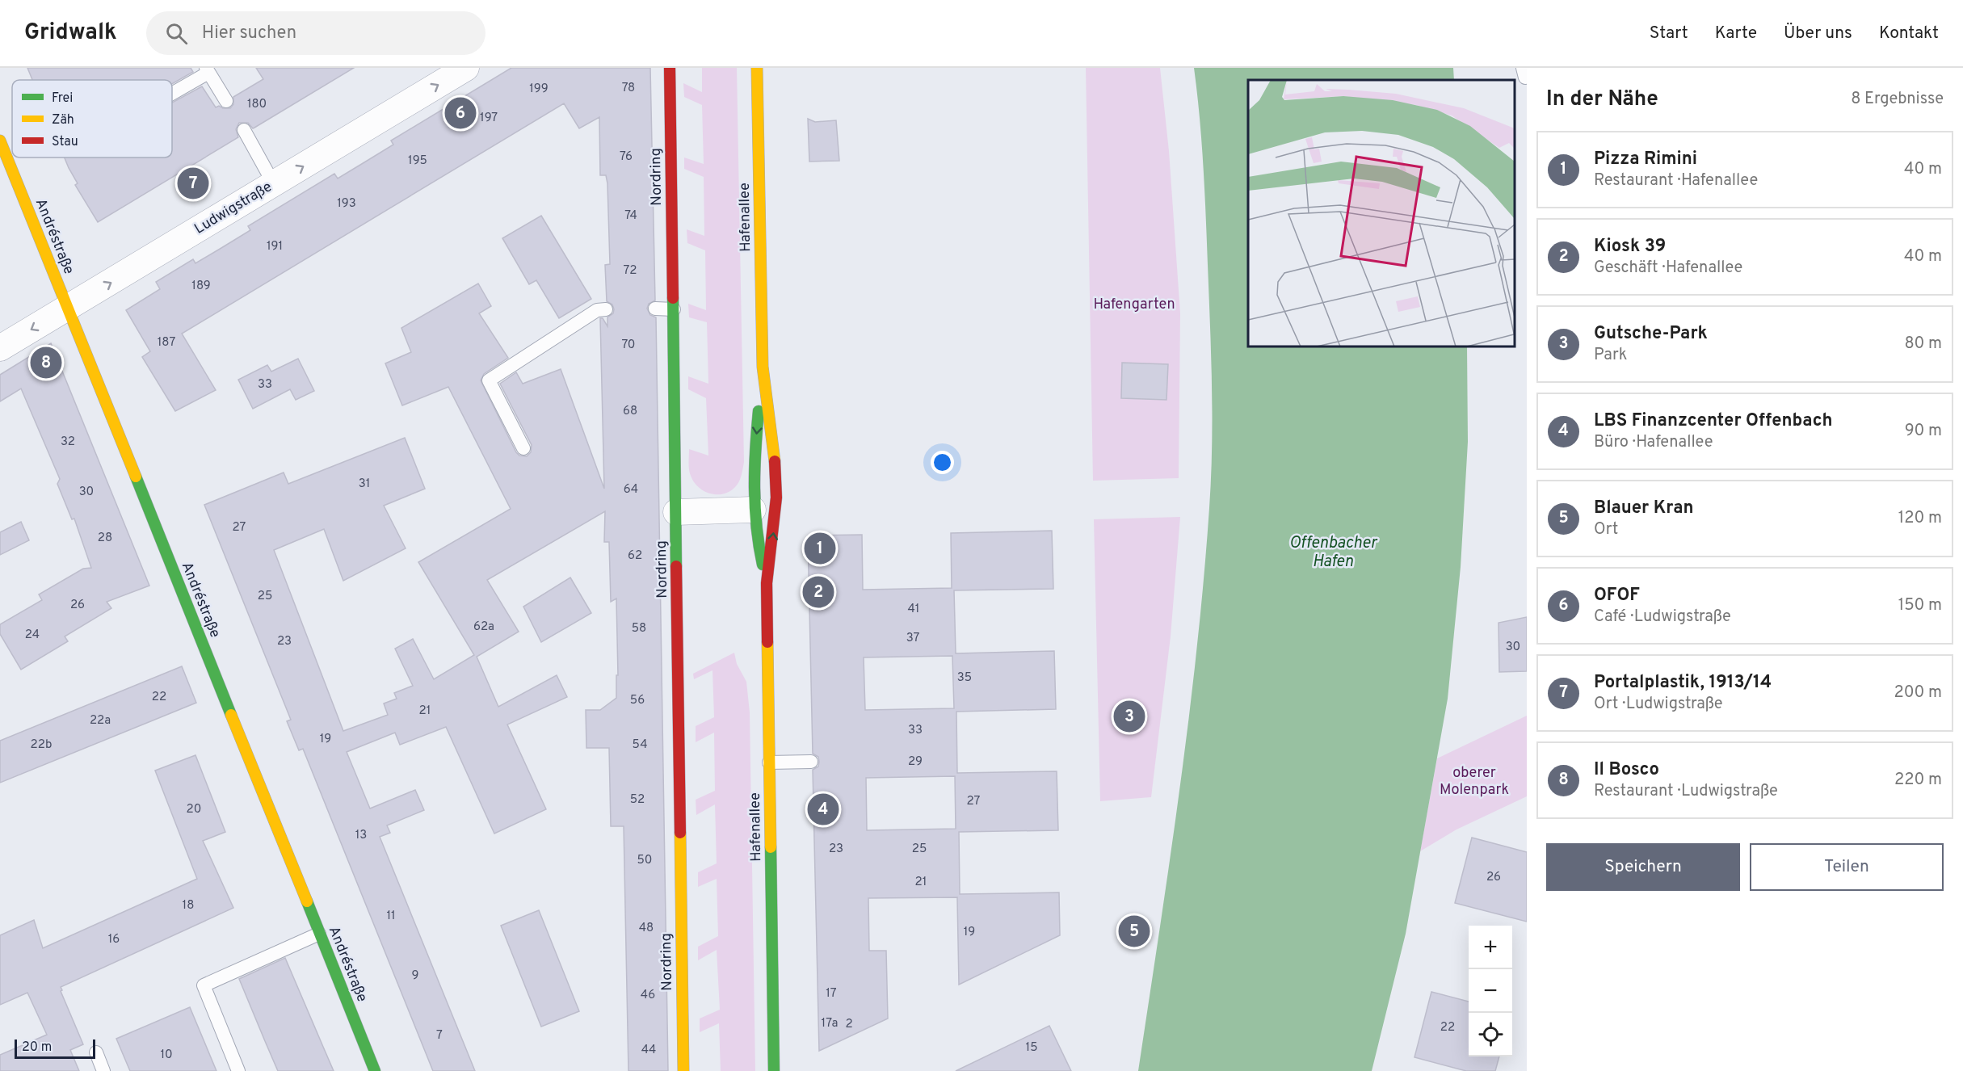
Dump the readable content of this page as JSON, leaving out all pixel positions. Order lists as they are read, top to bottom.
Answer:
{
  "streets": {
    "street": [
      "Nordring",
      "Ludwigstraße",
      "Hafenallee",
      "Andréstraße"
    ]
  },
  "crossings": [
    ["Ludwigstraße", "Andréstraße"]
  ],
  "water": ["Offenbacher Hafen"],
  "parks": ["Hafengarten", "oberer Molenpark"],
  "house_numbers": [
    "78",
    "199",
    "180",
    "197",
    "76",
    "195",
    "193",
    "74",
    "191",
    "72",
    "189",
    "187",
    "70",
    "33",
    "68",
    "32",
    "31",
    "64",
    "30",
    "27",
    "28",
    "62",
    "25",
    "26",
    "41",
    "62a",
    "58",
    "24",
    "37",
    "23",
    "30",
    "35",
    "22",
    "56",
    "21",
    "22a",
    "33",
    "19",
    "22b",
    "54",
    "29",
    "52",
    "27",
    "20",
    "13",
    "23",
    "25",
    "50",
    "26",
    "21",
    "18",
    "11",
    "48",
    "19",
    "16",
    "9",
    "17",
    "46",
    "17a",
    "2",
    "22",
    "7",
    "15",
    "44",
    "10"
  ],
  "legend": ["Frei", "Zäh", "Stau"],
  "scale_bar": "20 m",
  "page": {
    "header": "Gridwalk",
    "search": "Hier suchen",
    "nav": [
      "Start",
      "Karte",
      "Über uns",
      "Kontakt"
    ],
    "heading": ["In der Nähe", "8 Ergebnisse"],
    "pins": [
      "6",
      "7",
      "8",
      "1",
      "2",
      "3",
      "4",
      "5"
    ],
    "list": [
      {
        "mark": "1",
        "name": "Pizza Rimini",
        "note": "Restaurant · Hafenallee",
        "value": "40 m"
      },
      {
        "mark": "2",
        "name": "Kiosk 39",
        "note": "Geschäft · Hafenallee",
        "value": "40 m"
      },
      {
        "mark": "3",
        "name": "Gutsche-Park",
        "note": "Park",
        "value": "80 m"
      },
      {
        "mark": "4",
        "name": "LBS Finanzcenter Offenbach",
        "note": "Büro · Hafenallee",
        "value": "90 m"
      },
      {
        "mark": "5",
        "name": "Blauer Kran",
        "note": "Ort",
        "value": "120 m"
      },
      {
        "mark": "6",
        "name": "OFOF",
        "note": "Café · Ludwigstraße",
        "value": "150 m"
      },
      {
        "mark": "7",
        "name": "Portalplastik, 1913/14",
        "note": "Ort · Ludwigstraße",
        "value": "200 m"
      },
      {
        "mark": "8",
        "name": "Il Bosco",
        "note": "Restaurant · Ludwigstraße",
        "value": "220 m"
      }
    ],
    "buttons": ["Speichern", "Teilen"],
    "map_buttons": ["+", "−"],
    "scale": "20 m"
  }
}
